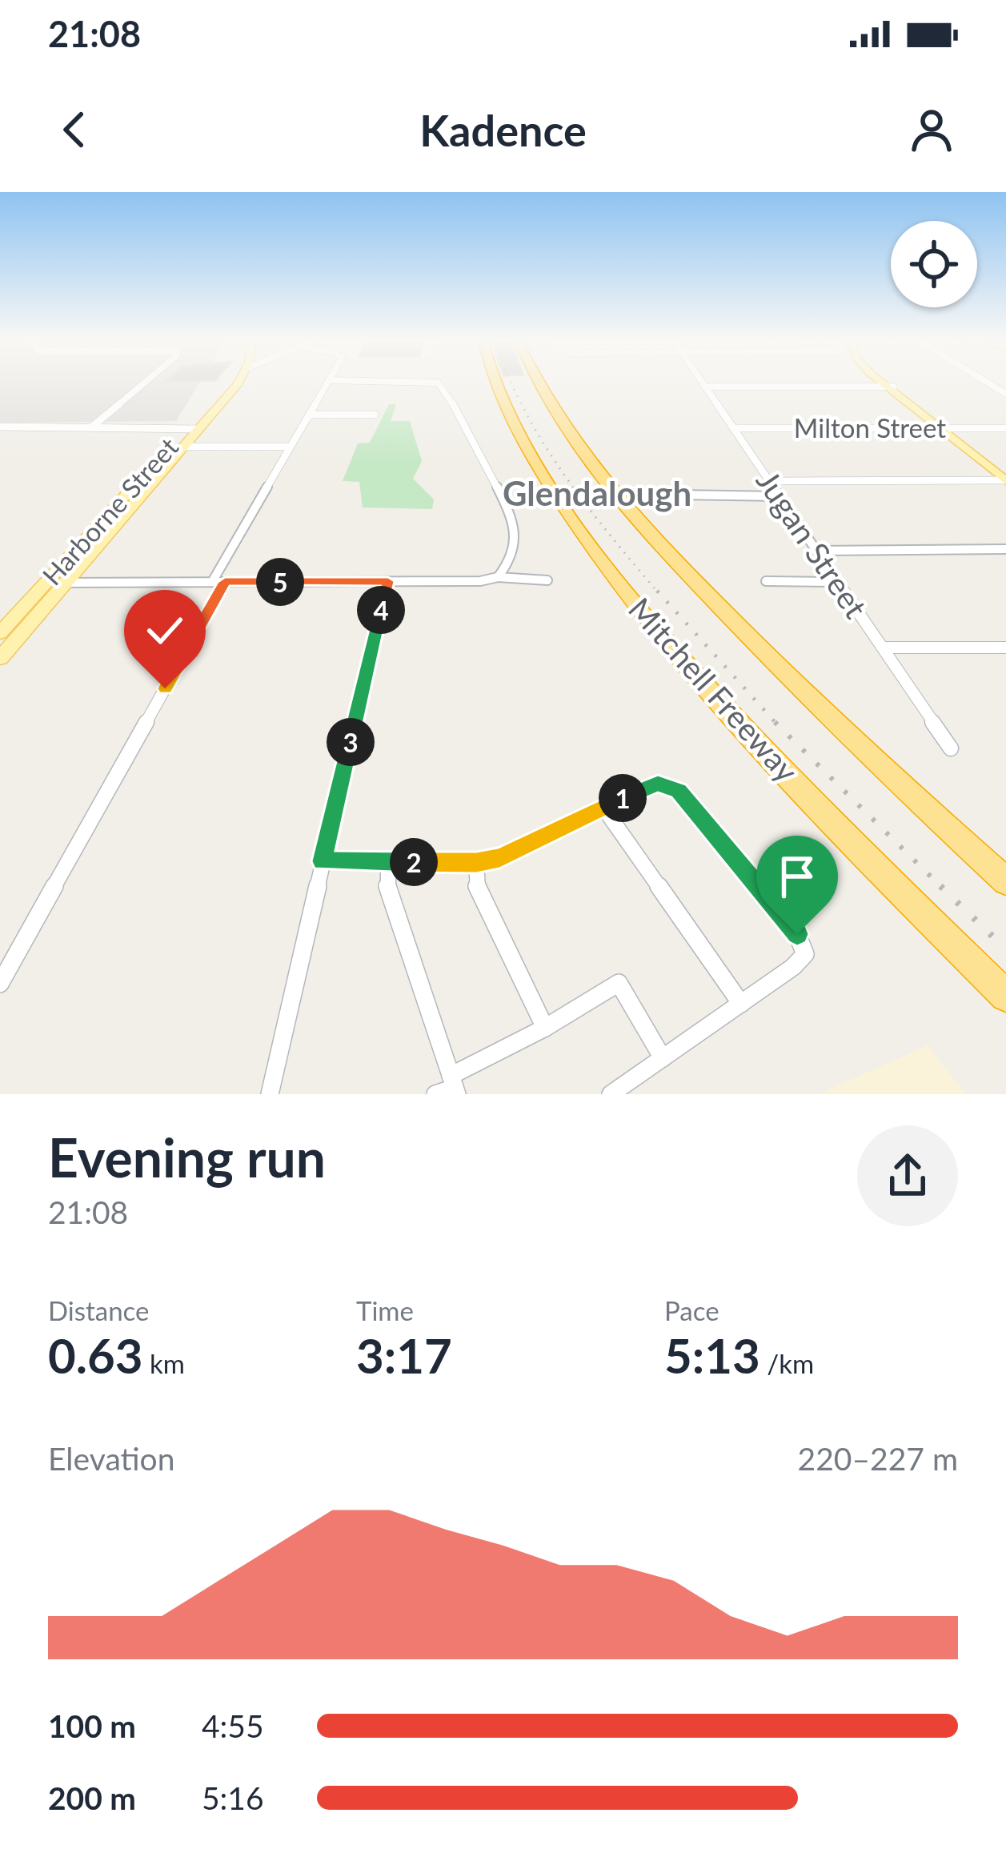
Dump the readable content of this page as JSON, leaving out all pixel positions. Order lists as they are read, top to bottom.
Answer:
{
  "streets": {
    "highway": ["Mitchell Freeway"],
    "main road": ["Harborne Street"],
    "street": ["Milton Street", "Jugan Street"]
  },
  "crossings": [
    ["Milton Street", "Jugan Street"]
  ],
  "districts": ["Glendalough"],
  "page": {
    "status": "21:08",
    "header": "Kadence",
    "pins": [
      "5",
      "4",
      "3",
      "1",
      "2"
    ],
    "heading": ["Evening run", "21:08"],
    "stats": [
      ["Distance", "0.63 km"],
      ["Time", "3:17"],
      ["Pace", "5:13 /km"]
    ],
    "chart": ["Elevation", "220–227 m"],
    "list": [
      {
        "name": "100 m",
        "note": "4:55"
      },
      {
        "name": "200 m",
        "note": "5:16"
      }
    ]
  }
}
